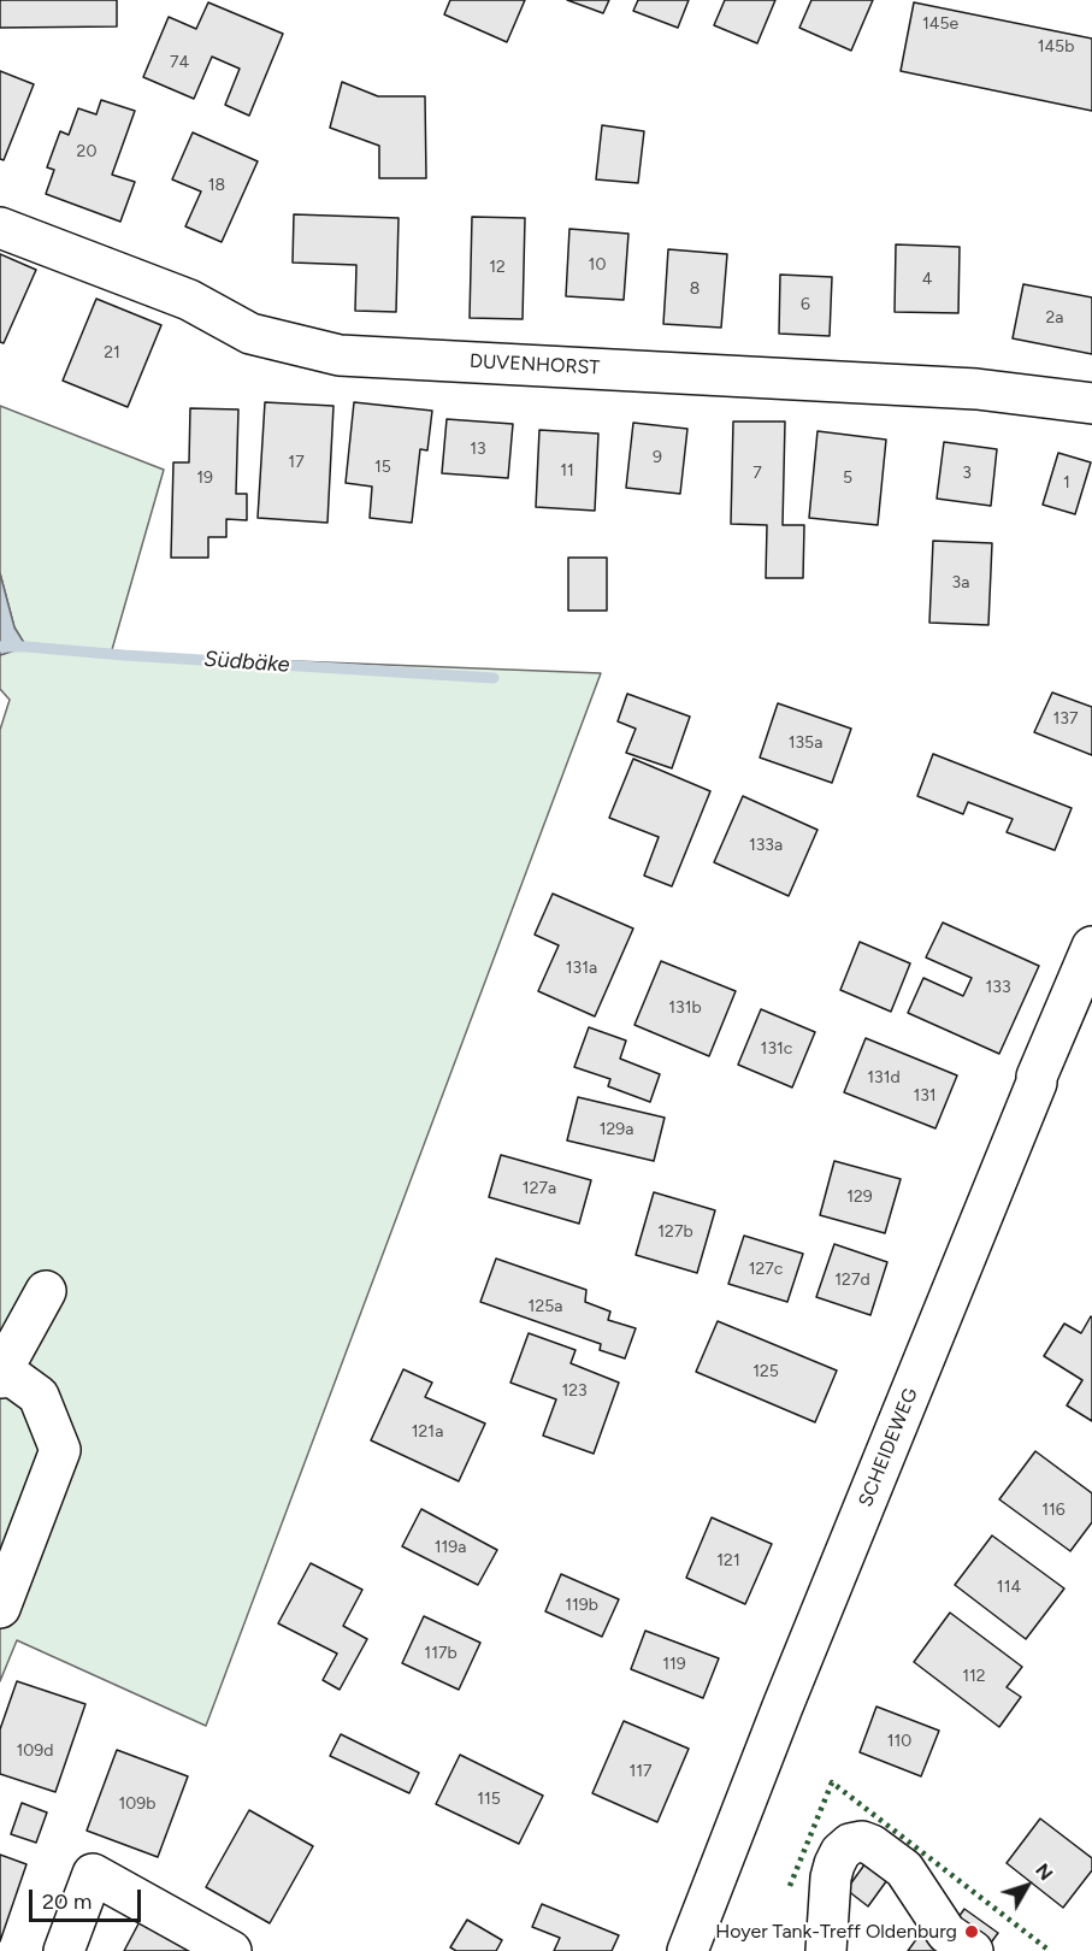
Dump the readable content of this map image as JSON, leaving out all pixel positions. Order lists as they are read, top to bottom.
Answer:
{
  "streets": {
    "street": ["DUVENHORST", "SCHEIDEWEG"]
  },
  "water": ["Südbäke"],
  "places": ["Hoyer Tank-Treff Oldenburg"],
  "house_numbers": [
    "145e",
    "145b",
    "74",
    "20",
    "18",
    "10",
    "12",
    "4",
    "8",
    "6",
    "2a",
    "21",
    "13",
    "9",
    "17",
    "15",
    "11",
    "7",
    "3",
    "19",
    "5",
    "1",
    "3a",
    "137",
    "135a",
    "133a",
    "131a",
    "133",
    "131b",
    "131c",
    "131d",
    "131",
    "129a",
    "127a",
    "129",
    "127b",
    "127c",
    "127d",
    "125a",
    "125",
    "123",
    "121a",
    "116",
    "119a",
    "121",
    "114",
    "119b",
    "117b",
    "119",
    "112",
    "110",
    "109d",
    "117",
    "115",
    "109b"
  ],
  "scale_bar": "20 m",
  "north": "top right"
}
